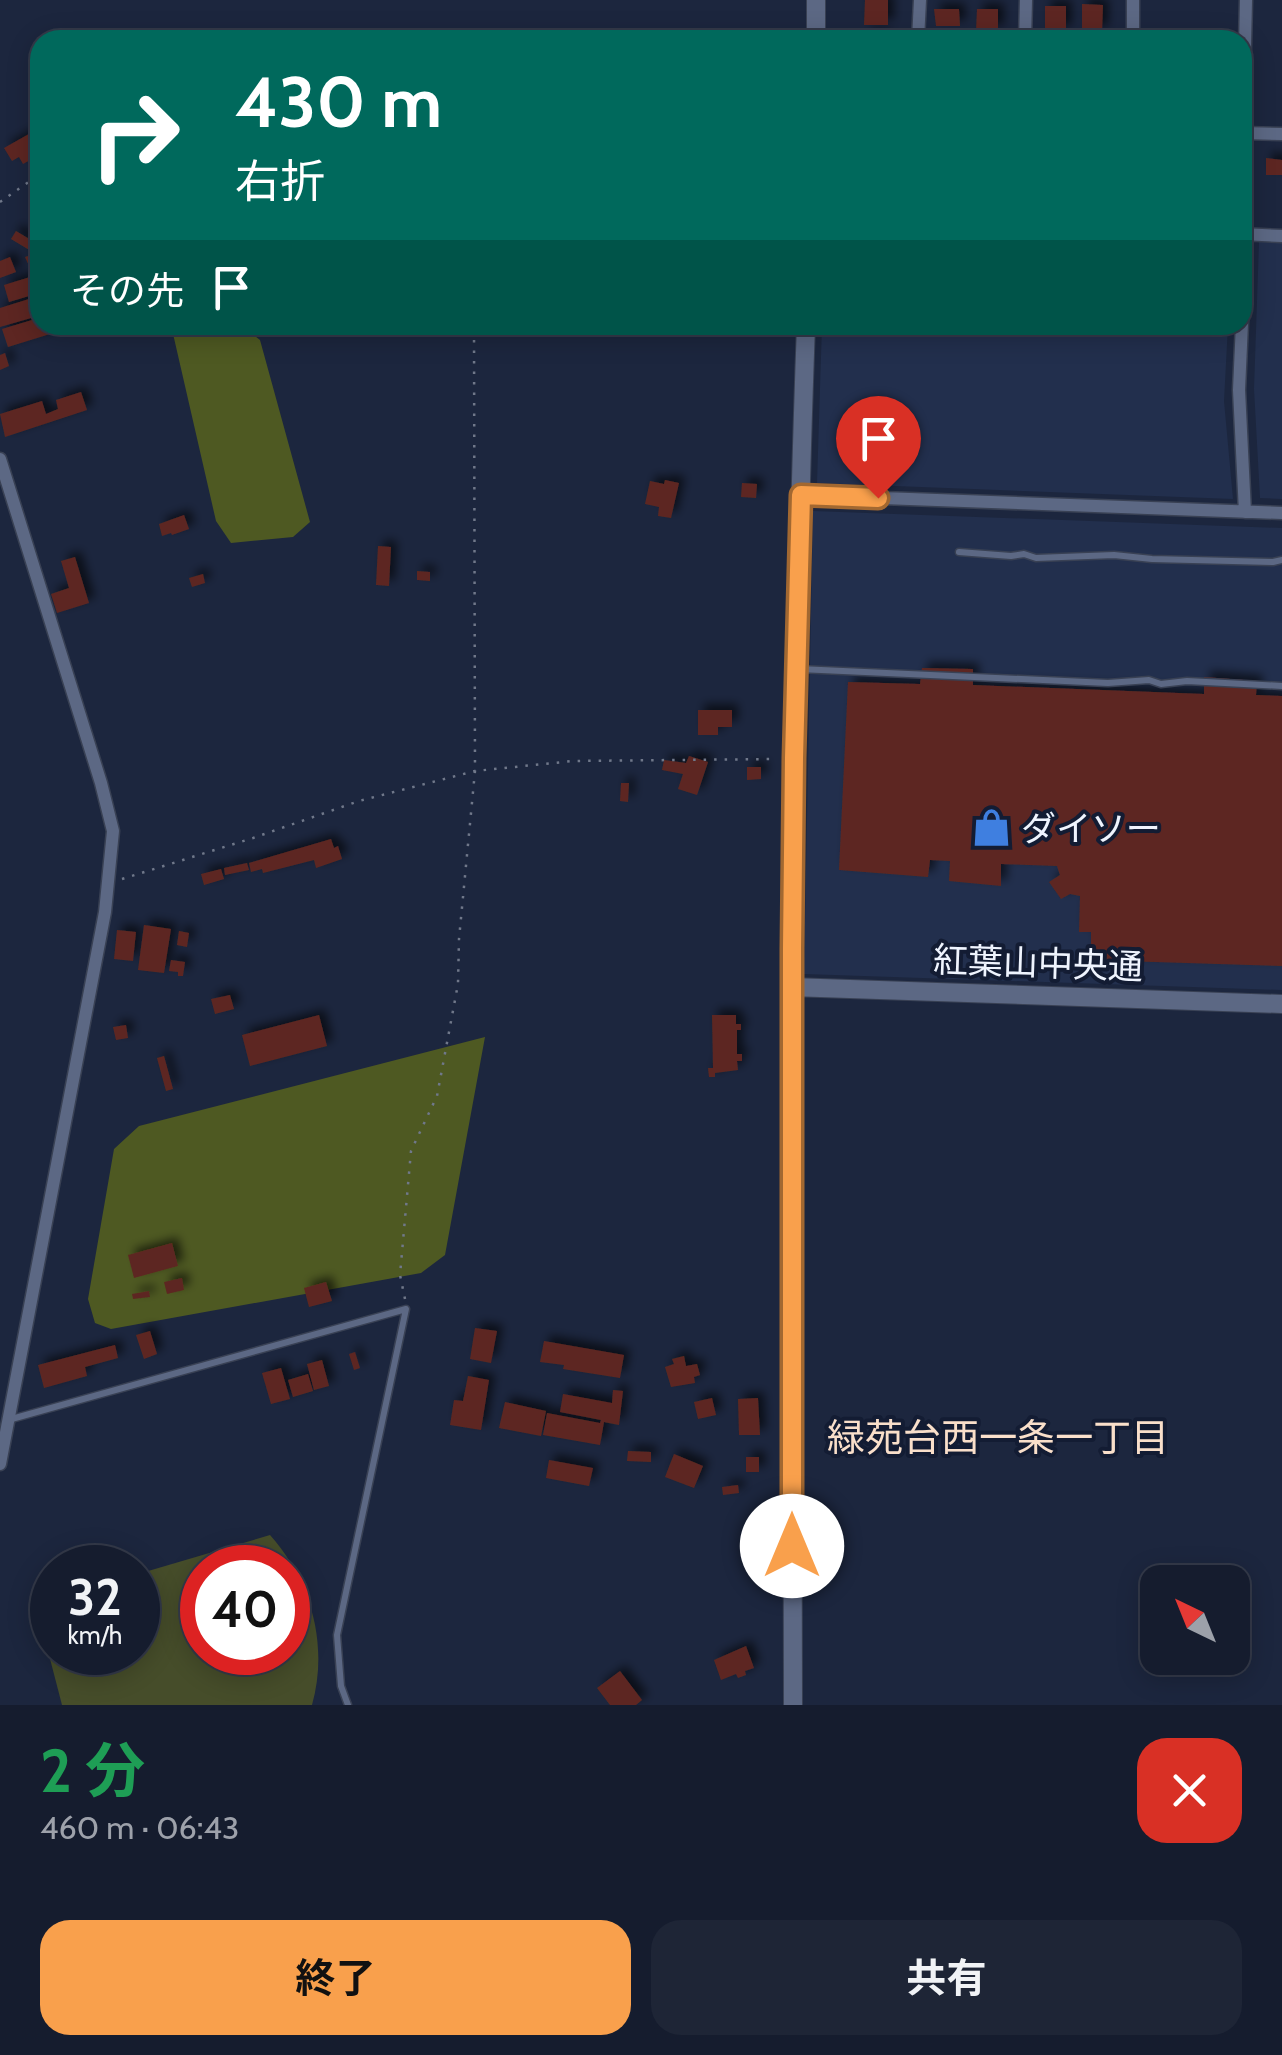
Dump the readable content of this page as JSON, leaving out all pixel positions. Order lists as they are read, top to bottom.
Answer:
{
  "streets": {
    "street": ["紅葉山中央通"]
  },
  "districts": ["緑苑台西一条一丁目"],
  "places": {
    "shop": ["ダイソー"]
  },
  "north": "top left",
  "page": {
    "turn": ["430 m", "右折"],
    "then": "その先",
    "speed": "32 km/h",
    "limit": "40",
    "heading": ["2 分", "460 m · 06:43"],
    "buttons": ["終了", "共有"]
  }
}
